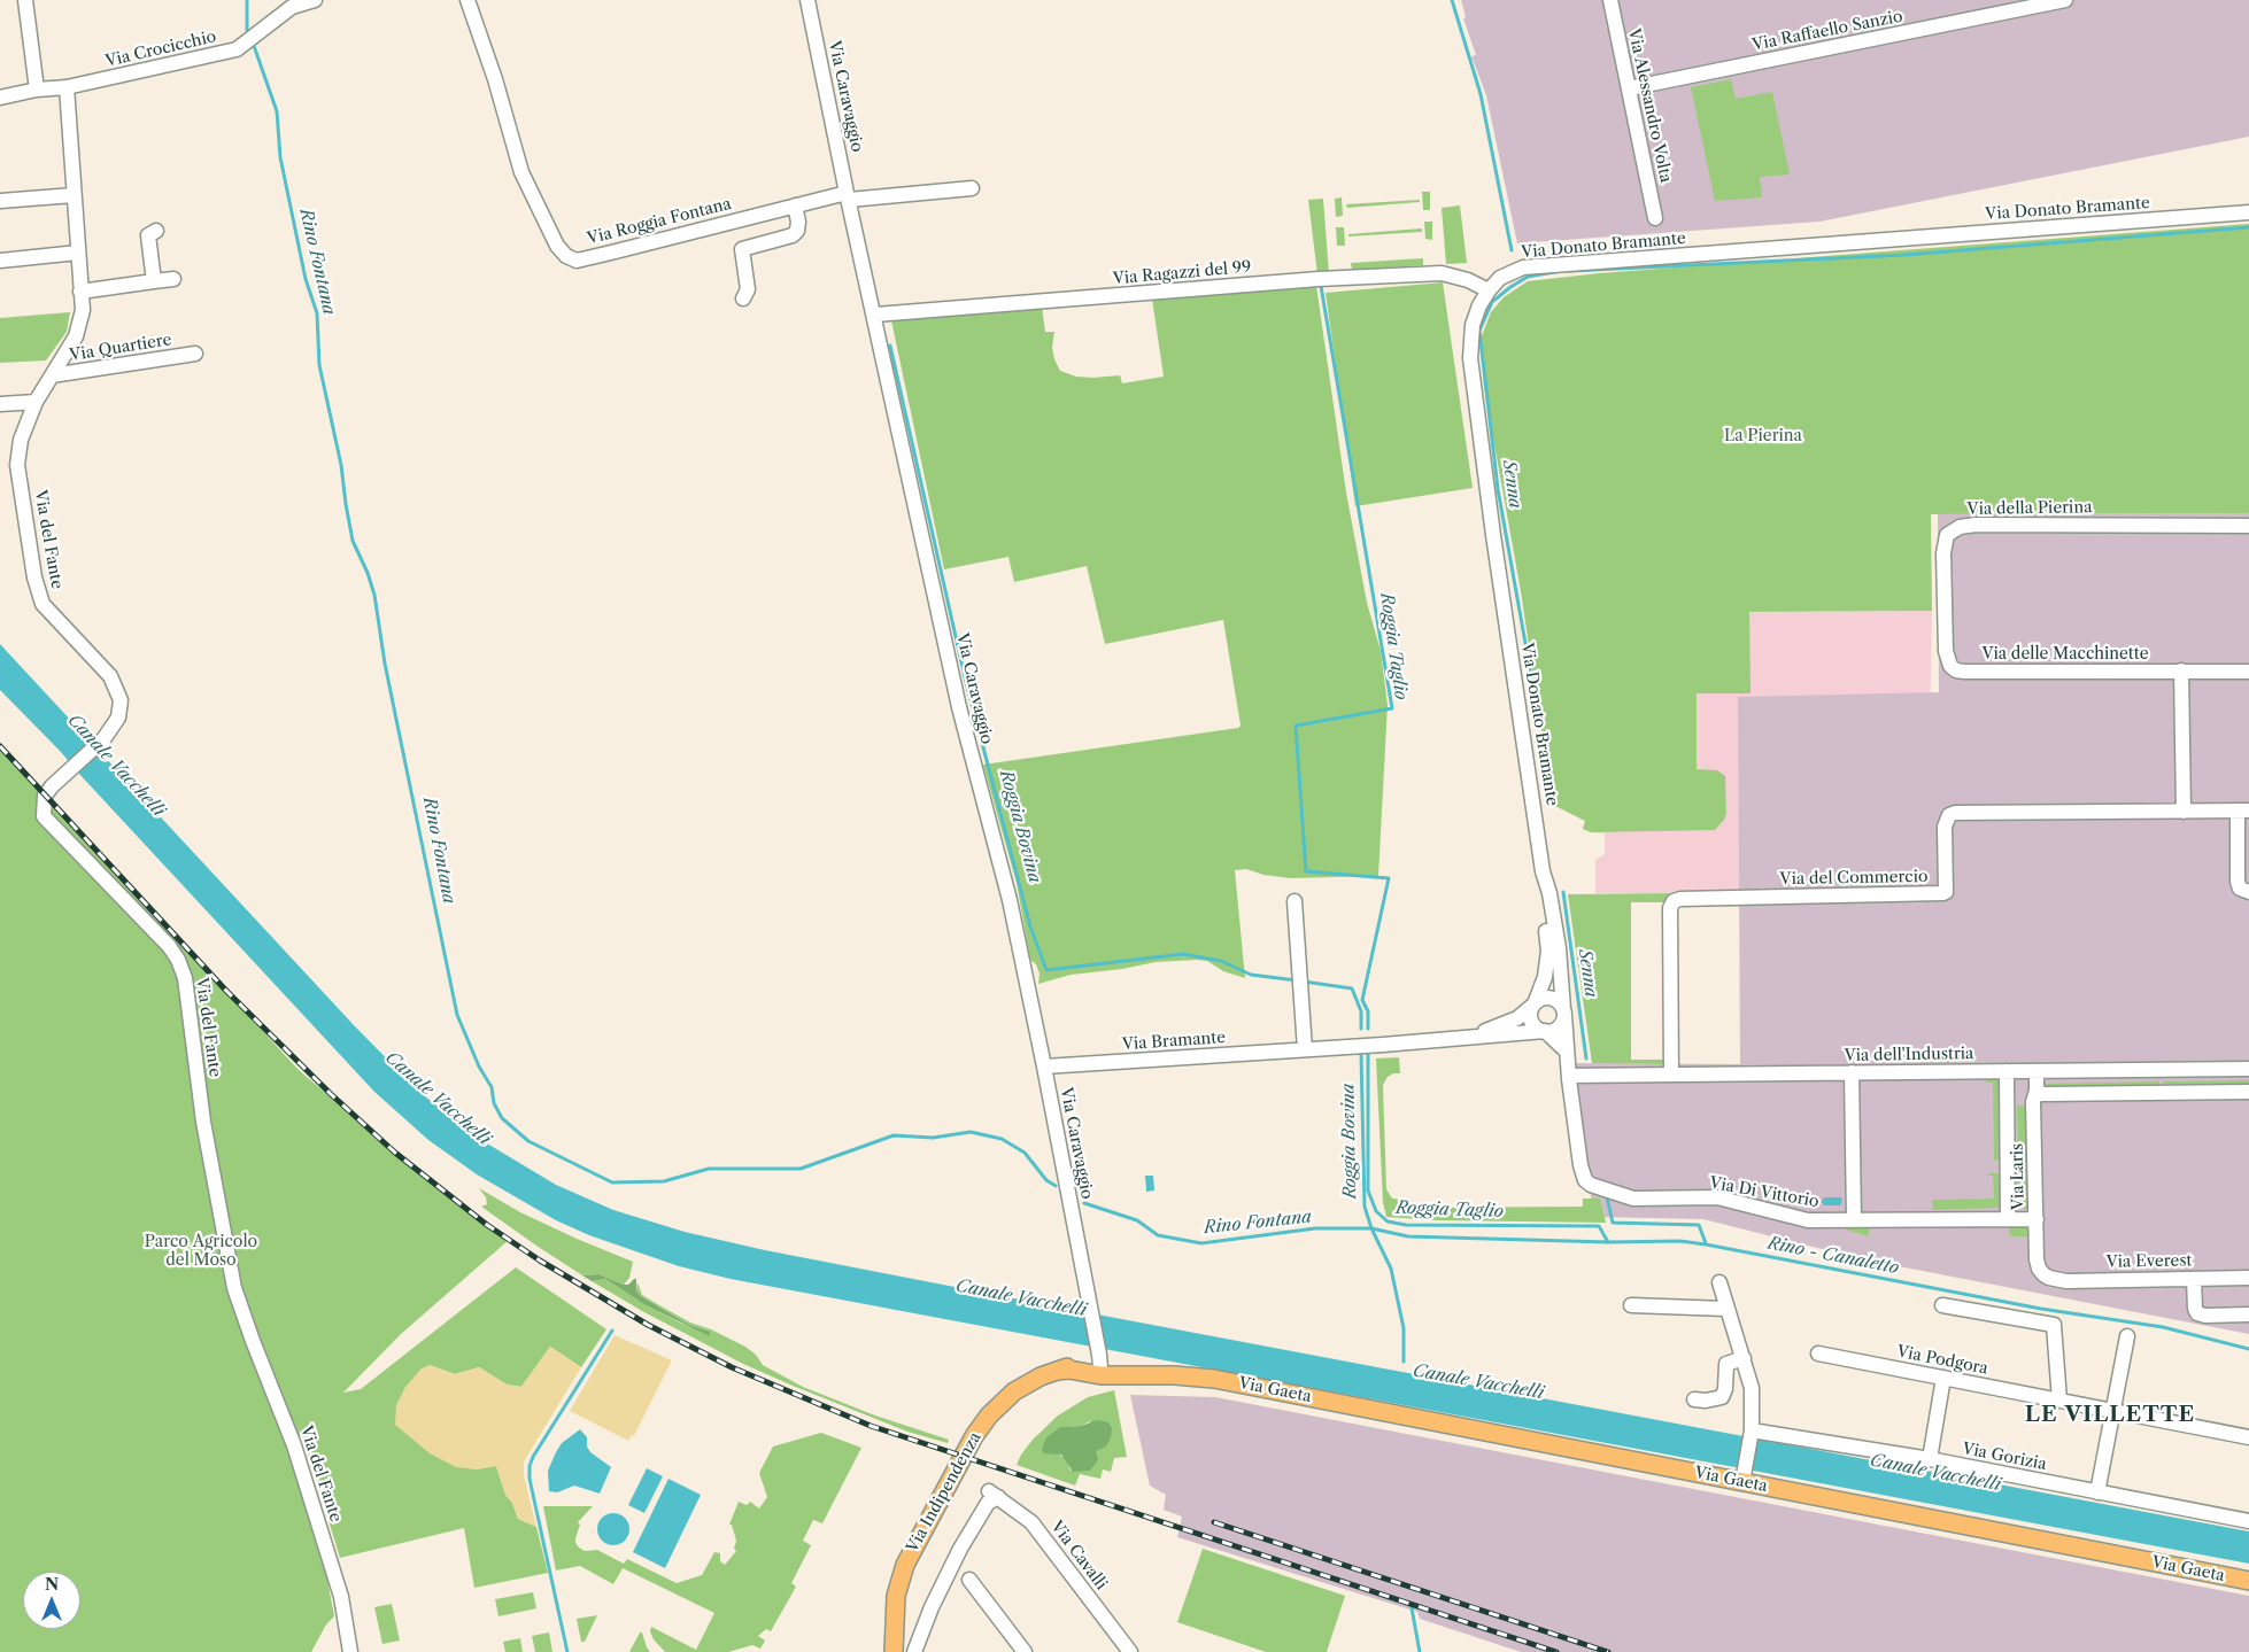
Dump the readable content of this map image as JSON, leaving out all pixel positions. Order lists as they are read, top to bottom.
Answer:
{
  "streets": {
    "main road": ["Via Gaeta", "Via Indipendenza"],
    "street": [
      "Via Raffaello Sanzio",
      "Via Crocicchio",
      "Via Caravaggio",
      "Via Alessandro Volta",
      "Via Donato Bramante",
      "Via Roggia Fontana",
      "Via Ragazzi del 99",
      "Via Quartiere",
      "Via della Pierina",
      "Via del Fante",
      "Via delle Macchinette",
      "Via del Commercio",
      "Via Bramante",
      "Via dell'Industria",
      "Via Laris",
      "Via Di Vittorio",
      "Via Everest",
      "Via Podgora",
      "Via Gorizia",
      "Via Cavalli"
    ]
  },
  "crossings": [
    ["Via Raffaello Sanzio", "Via Alessandro Volta"],
    ["Via Crocicchio", "Via del Fante"],
    ["Via Caravaggio", "Via Roggia Fontana"],
    ["Via Caravaggio", "Via Ragazzi del 99"],
    ["Via Caravaggio", "Via Bramante"],
    ["Via Caravaggio", "Via Gaeta"],
    ["Via Donato Bramante", "Via Ragazzi del 99"],
    ["Via Donato Bramante", "Via Bramante"],
    ["Via Donato Bramante", "Via Di Vittorio"],
    ["Via Quartiere", "Via del Fante"],
    ["Via della Pierina", "Via delle Macchinette"],
    ["Via del Commercio", "Via dell'Industria"],
    ["Via Bramante", "Via Di Vittorio"],
    ["Via dell'Industria", "Via Laris"],
    ["Via dell'Industria", "Via Di Vittorio"],
    ["Via Laris", "Via Di Vittorio"],
    ["Via Laris", "Via Everest"],
    ["Via Gaeta", "Via Indipendenza"]
  ],
  "districts": ["LE VILLETTE"],
  "water": [
    "Rino Fontana",
    "Senna",
    "Roggia Taglio",
    "Canale Vacchelli",
    "Roggia Bovina",
    "Rino - Canaletto"
  ],
  "parks": ["La Pierina", "Parco Agricolo del Moso"],
  "north": "top"
}
